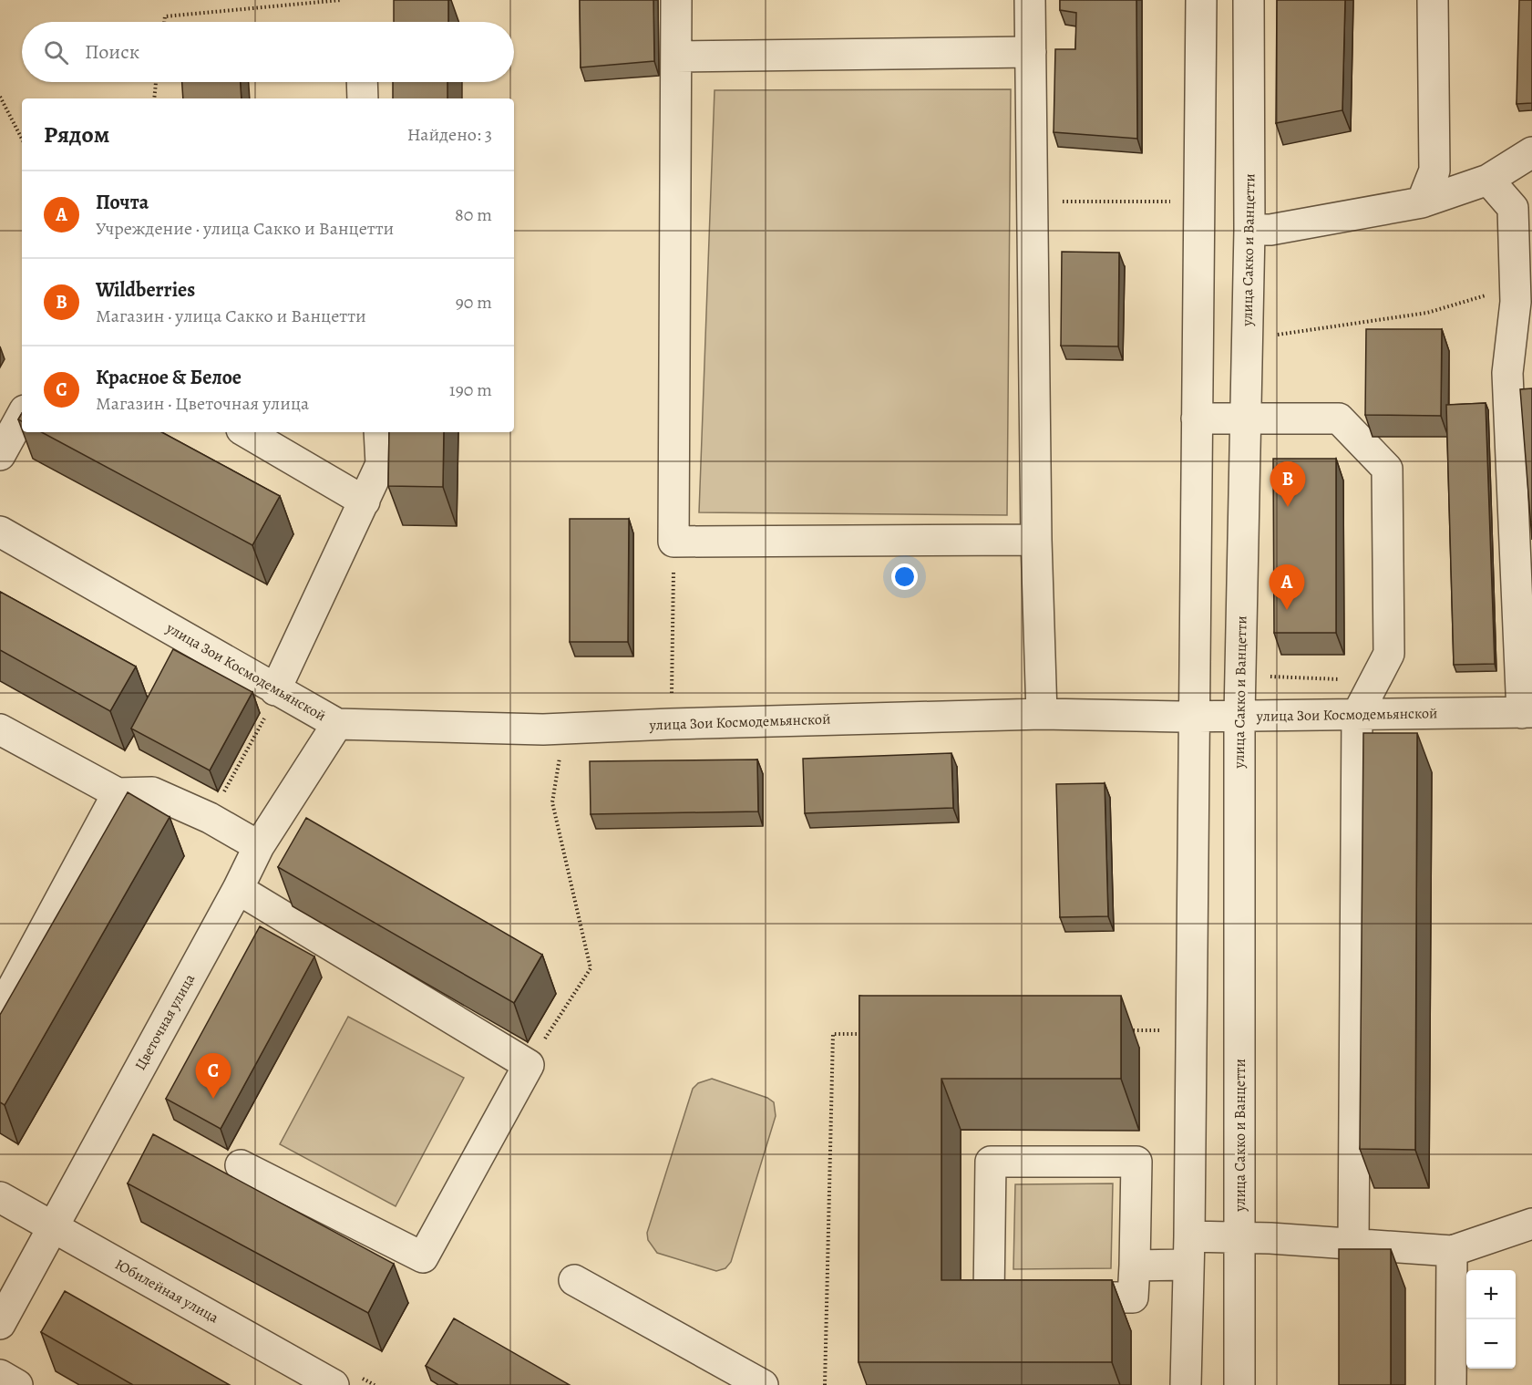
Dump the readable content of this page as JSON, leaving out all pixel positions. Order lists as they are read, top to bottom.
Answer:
{
  "streets": {
    "street": [
      "улица Сакко и Ванцетти",
      "улица Зои Космодемьянской",
      "Цветочная улица",
      "Юбилейная улица"
    ]
  },
  "crossings": [
    ["улица Сакко и Ванцетти", "улица Зои Космодемьянской"],
    ["улица Зои Космодемьянской", "Цветочная улица"],
    ["Цветочная улица", "Юбилейная улица"]
  ],
  "page": {
    "search": "Поиск",
    "heading": ["Рядом", "Найдено: 3"],
    "list": [
      {
        "mark": "A",
        "name": "Почта",
        "note": "Учреждение · улица Сакко и Ванцетти",
        "value": "80 m"
      },
      {
        "mark": "B",
        "name": "Wildberries",
        "note": "Магазин · улица Сакко и Ванцетти",
        "value": "90 m"
      },
      {
        "mark": "C",
        "name": "Красное & Белое",
        "note": "Магазин · Цветочная улица",
        "value": "190 m"
      }
    ],
    "pins": ["B", "A", "C"],
    "map_buttons": ["+", "−"]
  }
}
